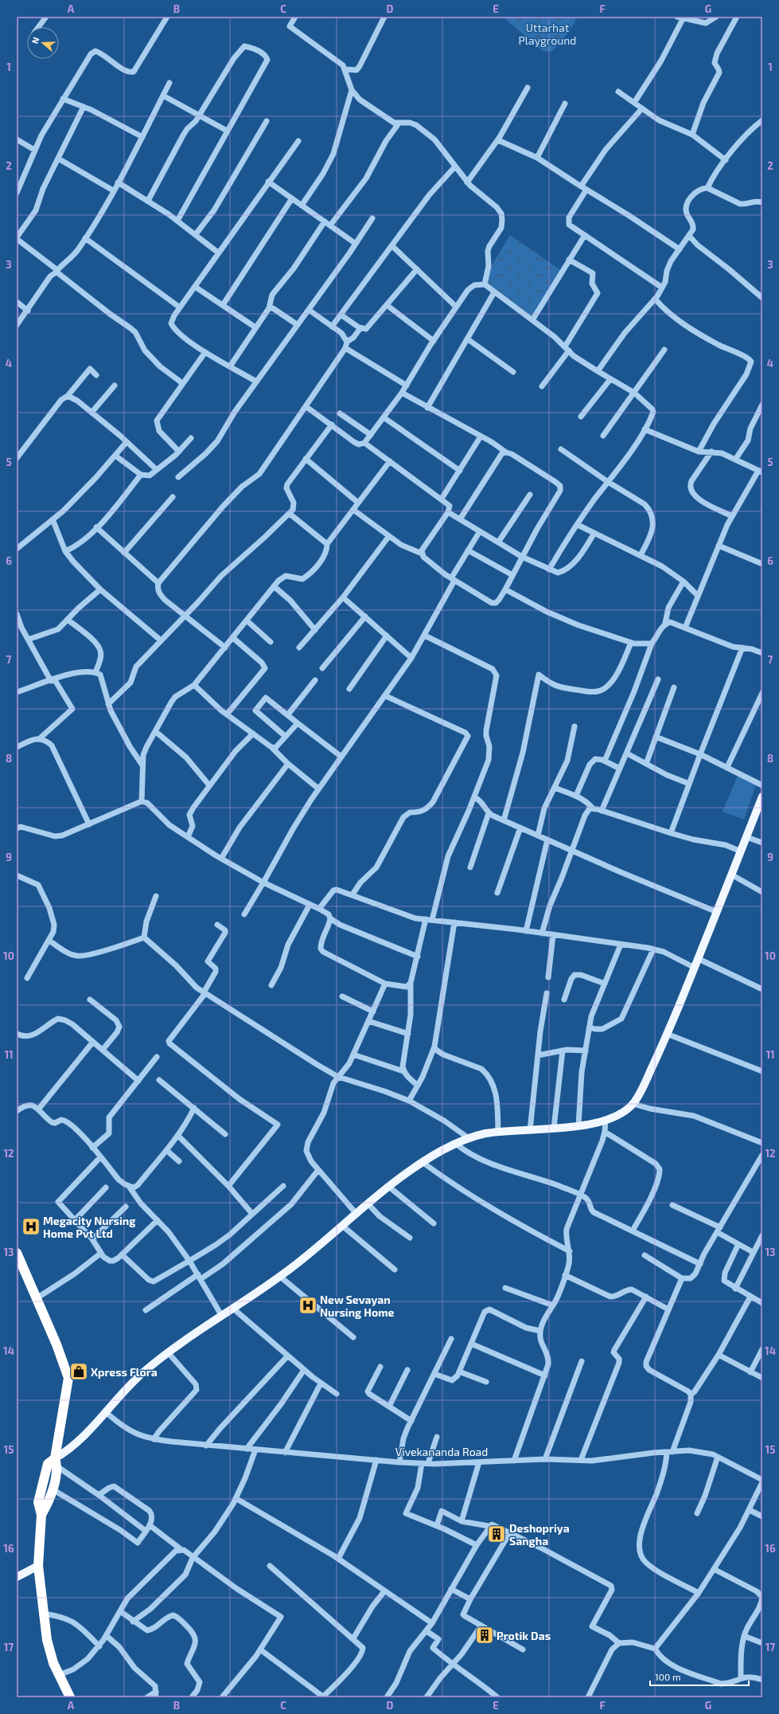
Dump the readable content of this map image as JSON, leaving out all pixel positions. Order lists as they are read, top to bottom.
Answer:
{
  "streets": {
    "street": ["Vivekananda Road"]
  },
  "parks": ["Uttarhat Playground"],
  "places": {
    "hospital": ["Megacity Nursing Home Pvt Ltd", "New Sevayan Nursing Home"],
    "shop": ["Xpress Flora"],
    "building": ["Deshopriya Sangha", "Protik Das"]
  },
  "scale_bar": "100 m",
  "north": "left",
  "grid": {
    "columns": [
      "A",
      "B",
      "C",
      "D",
      "E",
      "F",
      "G"
    ],
    "rows": [
      "1",
      "2",
      "3",
      "4",
      "5",
      "6",
      "7",
      "8",
      "9",
      "10",
      "11",
      "12",
      "13",
      "14",
      "15",
      "16",
      "17"
    ]
  }
}
